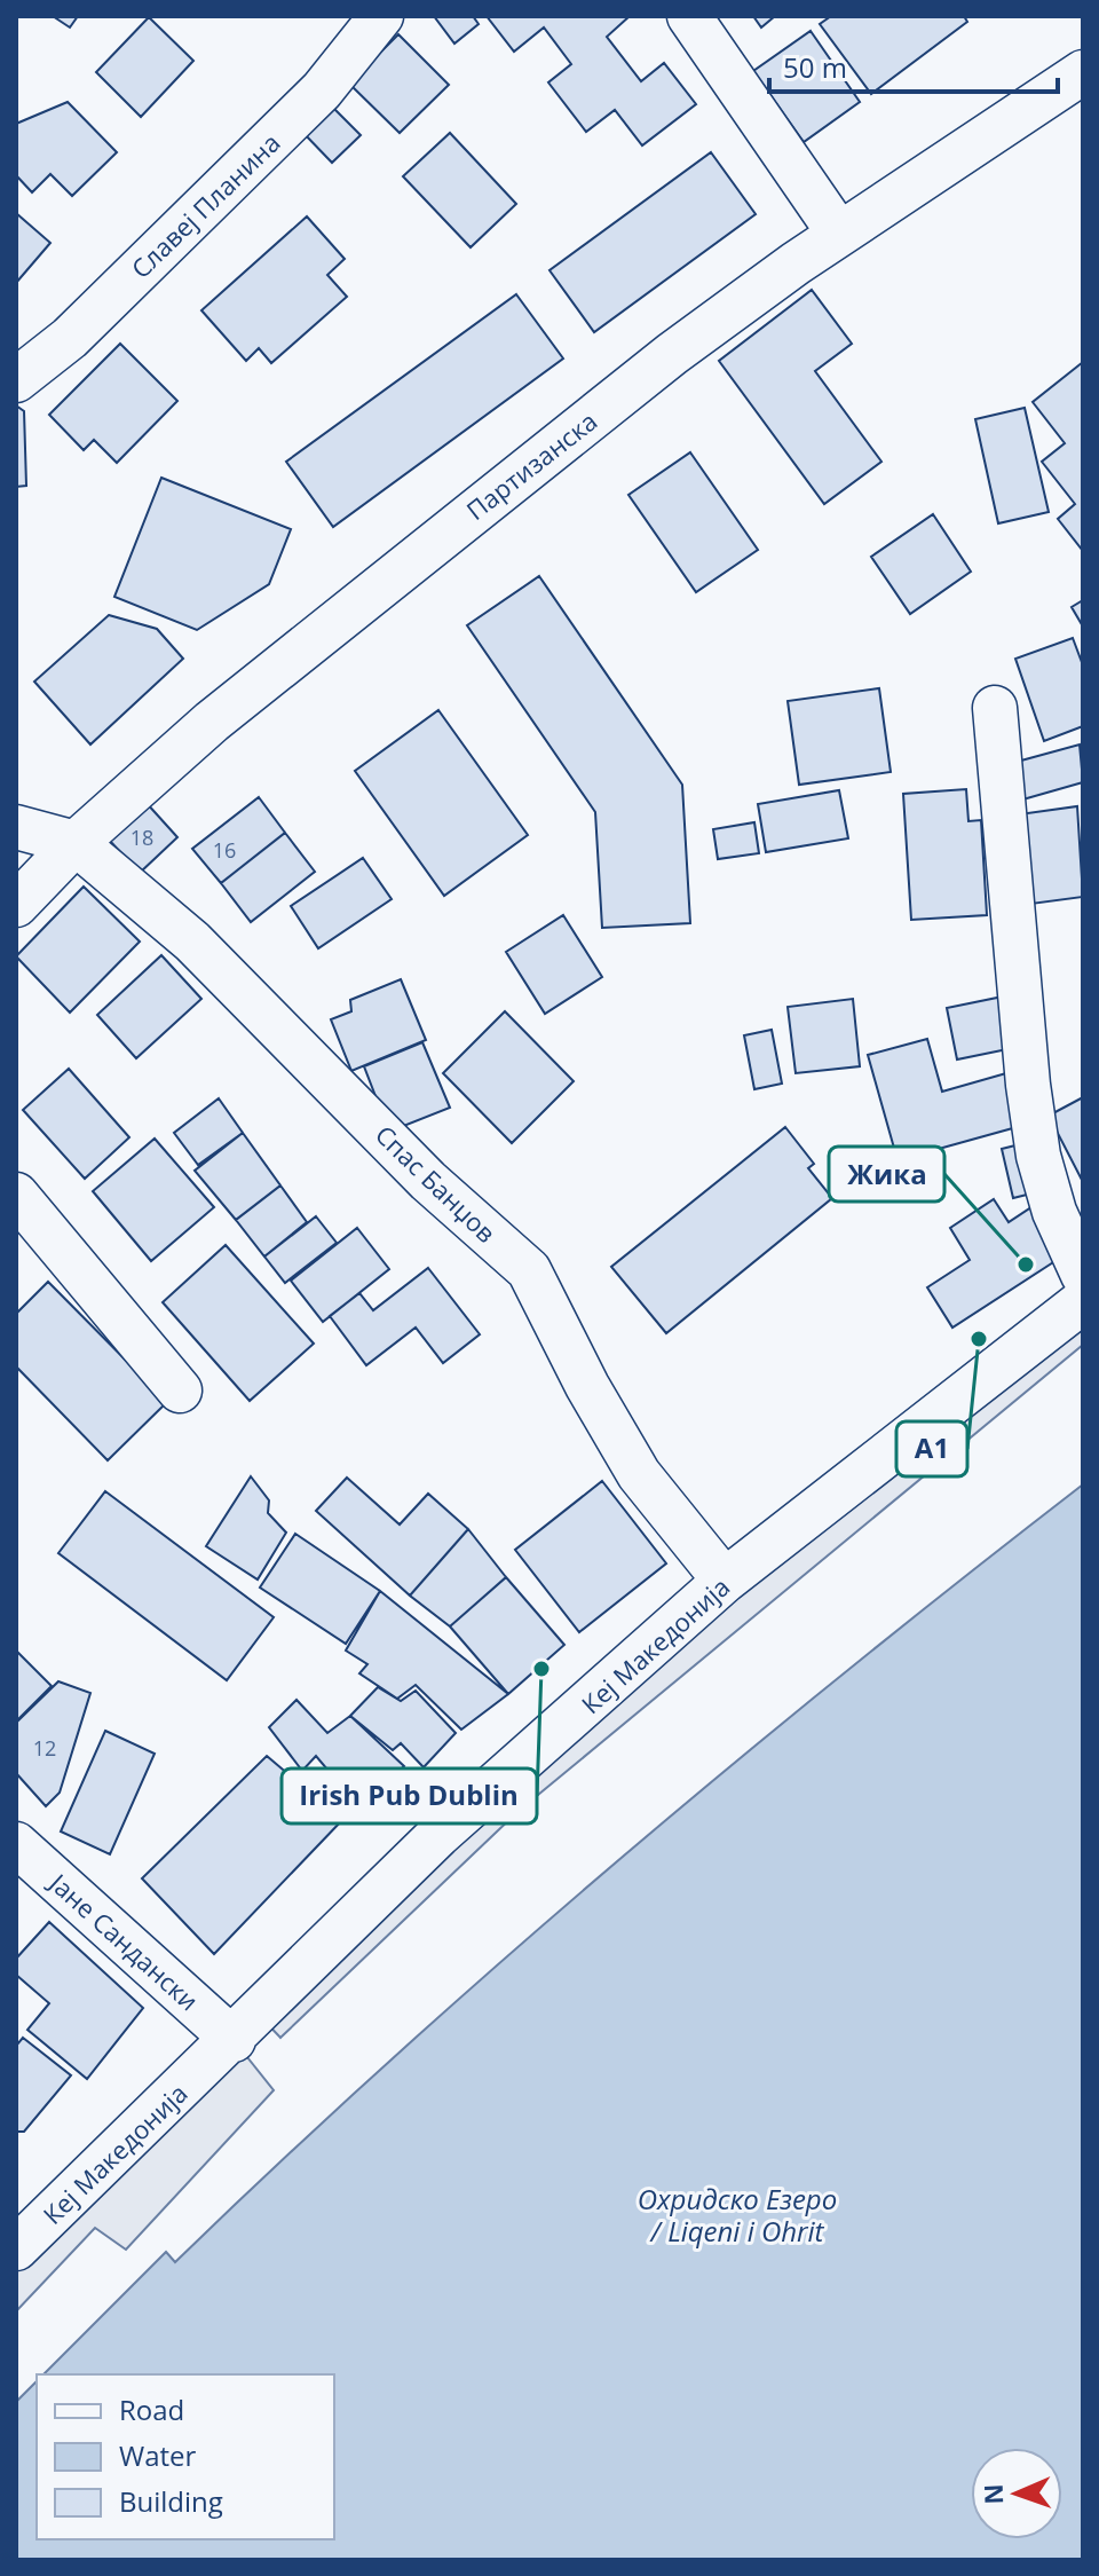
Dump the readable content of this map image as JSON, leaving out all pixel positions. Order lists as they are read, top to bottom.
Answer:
{
  "streets": {
    "street": [
      "Славеј Планина",
      "Партизанска",
      "Спас Банџов",
      "Кеј Македонија",
      "Јане Сандански"
    ]
  },
  "crossings": [
    ["Партизанска", "Спас Банџов"],
    ["Спас Банџов", "Кеј Македонија"],
    ["Кеј Македонија", "Јане Сандански"]
  ],
  "water": ["Охридско Езеро / Liqeni i Ohrit"],
  "places": ["Жика", "A1", "Irish Pub Dublin"],
  "house_numbers": ["18", "16", "12"],
  "legend": ["Road", "Water", "Building"],
  "scale_bar": "50 m",
  "north": "left"
}
